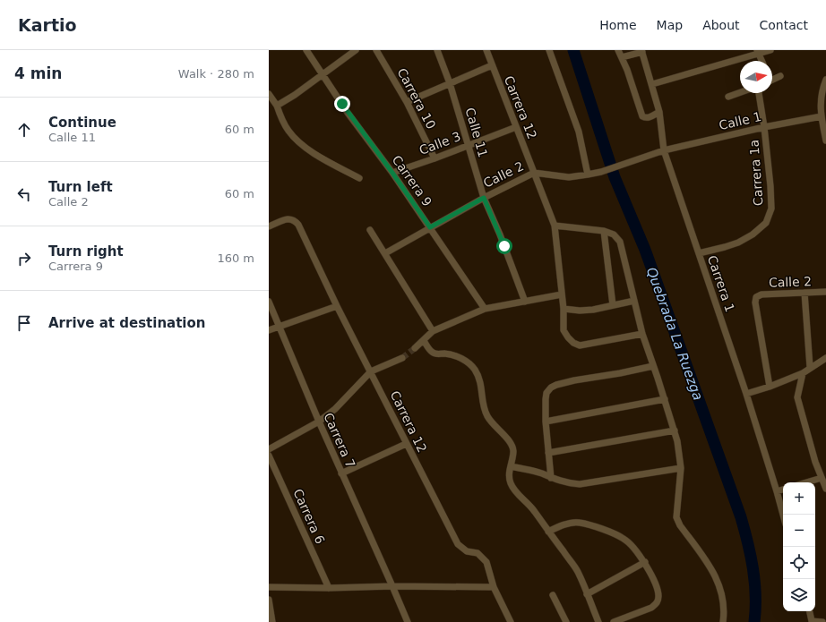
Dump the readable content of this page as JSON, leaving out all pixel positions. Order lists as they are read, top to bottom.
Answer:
{
  "streets": {
    "street": [
      "Carrera 10",
      "Carrera 12",
      "Calle 1",
      "Calle 11",
      "Calle 3",
      "Carrera 1a",
      "Calle 2",
      "Carrera 9",
      "Carrera 1",
      "Carrera 7",
      "Carrera 6"
    ]
  },
  "crossings": [
    ["Carrera 10", "Calle 3"],
    ["Carrera 12", "Calle 3"],
    ["Carrera 12", "Calle 2"],
    ["Calle 1", "Carrera 1a"],
    ["Calle 1", "Calle 2"],
    ["Calle 1", "Carrera 1"],
    ["Calle 11", "Calle 3"],
    ["Calle 11", "Calle 2"],
    ["Calle 3", "Carrera 9"],
    ["Carrera 1a", "Carrera 1"],
    ["Calle 2", "Carrera 9"],
    ["Calle 2", "Carrera 1"]
  ],
  "water": ["Quebrada La Ruezga"],
  "north": "right",
  "page": {
    "header": "Kartio",
    "nav": [
      "Home",
      "Map",
      "About",
      "Contact"
    ],
    "heading": ["4 min", "Walk · 280 m"],
    "list": [
      ["Continue", "Calle 11", "60 m"],
      ["Turn left", "Calle 2", "60 m"],
      ["Turn right", "Carrera 9", "160 m"],
      "Arrive at destination"
    ],
    "map_buttons": ["+", "−"]
  }
}
